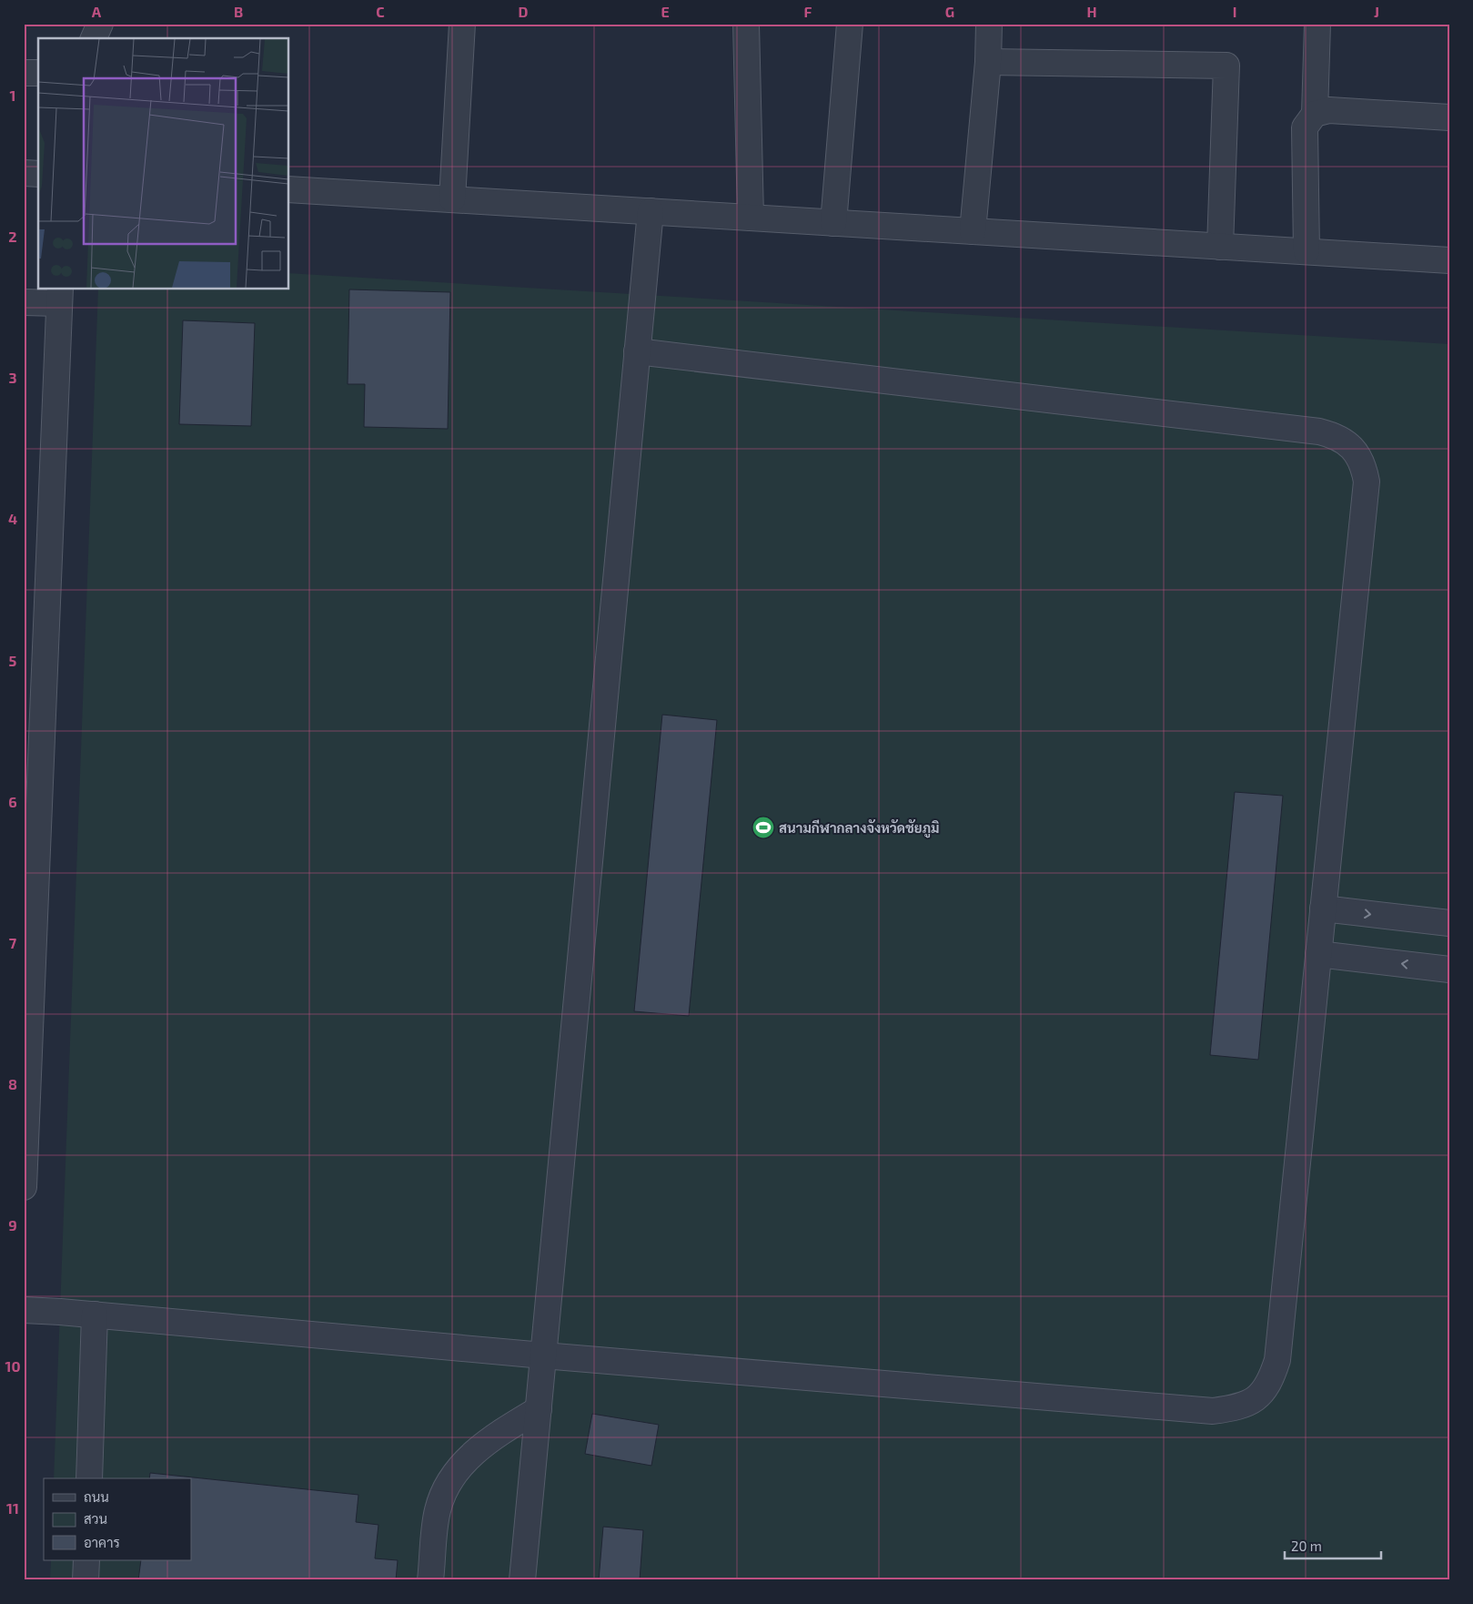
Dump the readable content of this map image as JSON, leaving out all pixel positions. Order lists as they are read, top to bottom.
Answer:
{
  "places": {
    "sports": ["สนามกีฬากลางจังหวัดชัยภูมิ"]
  },
  "legend": ["ถนน", "สวน", "อาคาร"],
  "scale_bar": "20 m",
  "grid": {
    "columns": [
      "A",
      "B",
      "C",
      "D",
      "E",
      "F",
      "G",
      "H",
      "I",
      "J"
    ],
    "rows": [
      "1",
      "2",
      "3",
      "4",
      "5",
      "6",
      "7",
      "8",
      "9",
      "10",
      "11"
    ]
  }
}
